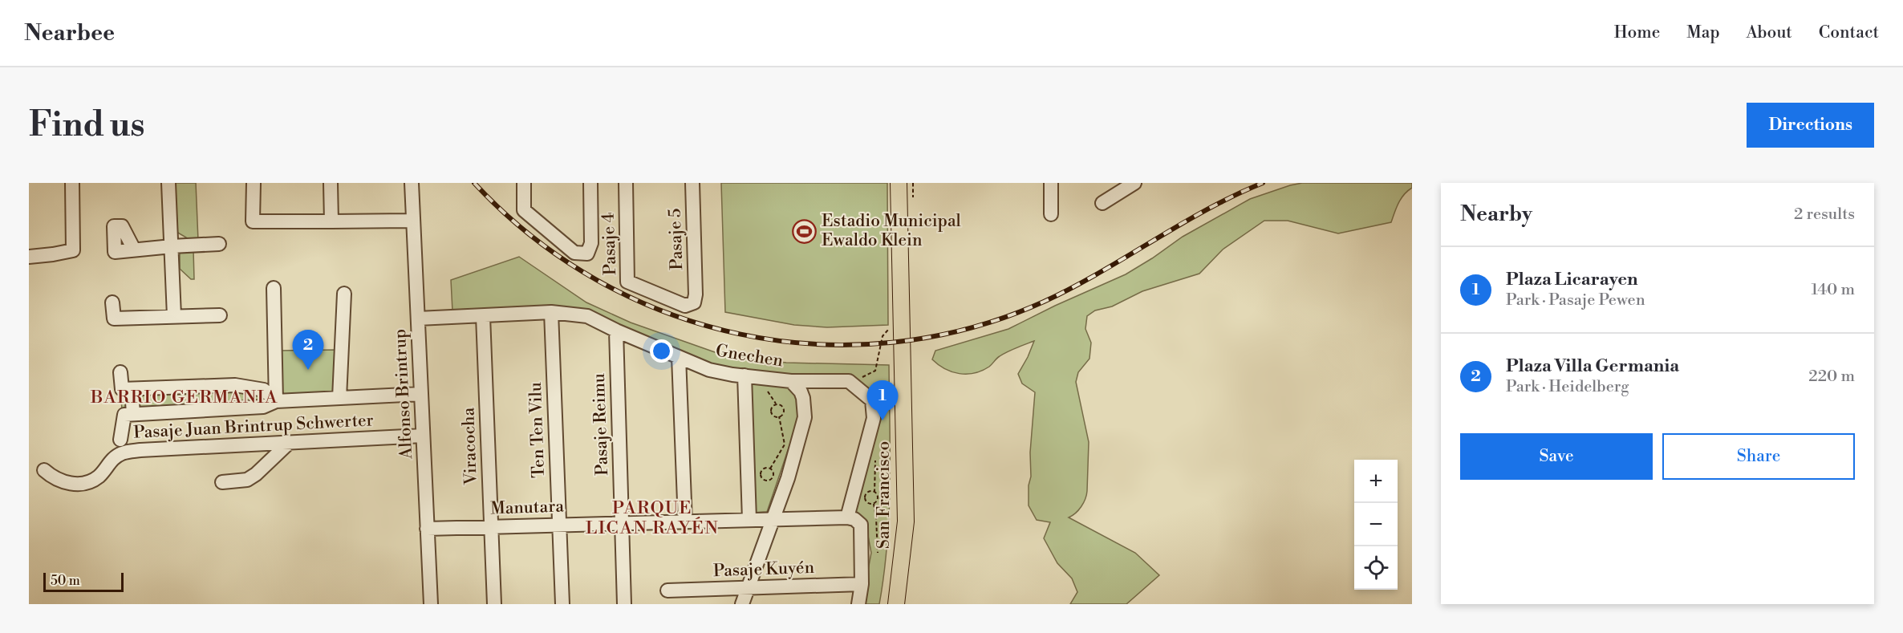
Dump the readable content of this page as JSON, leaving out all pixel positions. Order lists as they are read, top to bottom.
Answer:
{
  "streets": {
    "main road": ["San Francisco"],
    "street": [
      "Pasaje 5",
      "Pasaje 4",
      "Gnechen",
      "Alfonso Brintrup",
      "Pasaje Reimu",
      "Pasaje Juan Brintrup Schwerter",
      "Ten Ten Vilu",
      "Viracocha",
      "Manutara",
      "Pasaje Kuyén"
    ]
  },
  "crossings": [
    ["Pasaje 5", "Pasaje 4"],
    ["Gnechen", "Alfonso Brintrup"],
    ["Gnechen", "Pasaje Reimu"],
    ["Gnechen", "Ten Ten Vilu"],
    ["Gnechen", "Viracocha"],
    ["Gnechen", "Manutara"],
    ["Gnechen", "Pasaje Kuyén"],
    ["Alfonso Brintrup", "Pasaje Juan Brintrup Schwerter"],
    ["Alfonso Brintrup", "Manutara"],
    ["Pasaje Reimu", "Manutara"],
    ["Ten Ten Vilu", "Manutara"],
    ["Viracocha", "Manutara"]
  ],
  "districts": ["BARRIO GERMANIA", "PARQUE LICAN RAYÉN"],
  "places": {
    "sports": ["Estadio Municipal Ewaldo Klein"]
  },
  "scale_bar": "50 m",
  "page": {
    "header": "Nearbee",
    "nav": [
      "Home",
      "Map",
      "About",
      "Contact"
    ],
    "buttons": [
      "Directions",
      ["Save", "Share"]
    ],
    "title": "Find us",
    "heading": ["Nearby", "2 results"],
    "list": [
      {
        "mark": "1",
        "name": "Plaza Licarayen",
        "note": "Park · Pasaje Pewen",
        "value": "140 m"
      },
      {
        "mark": "2",
        "name": "Plaza Villa Germania",
        "note": "Park · Heidelberg",
        "value": "220 m"
      }
    ],
    "pins": ["2", "1"],
    "map_buttons": ["+", "−"],
    "scale": "50 m"
  }
}
